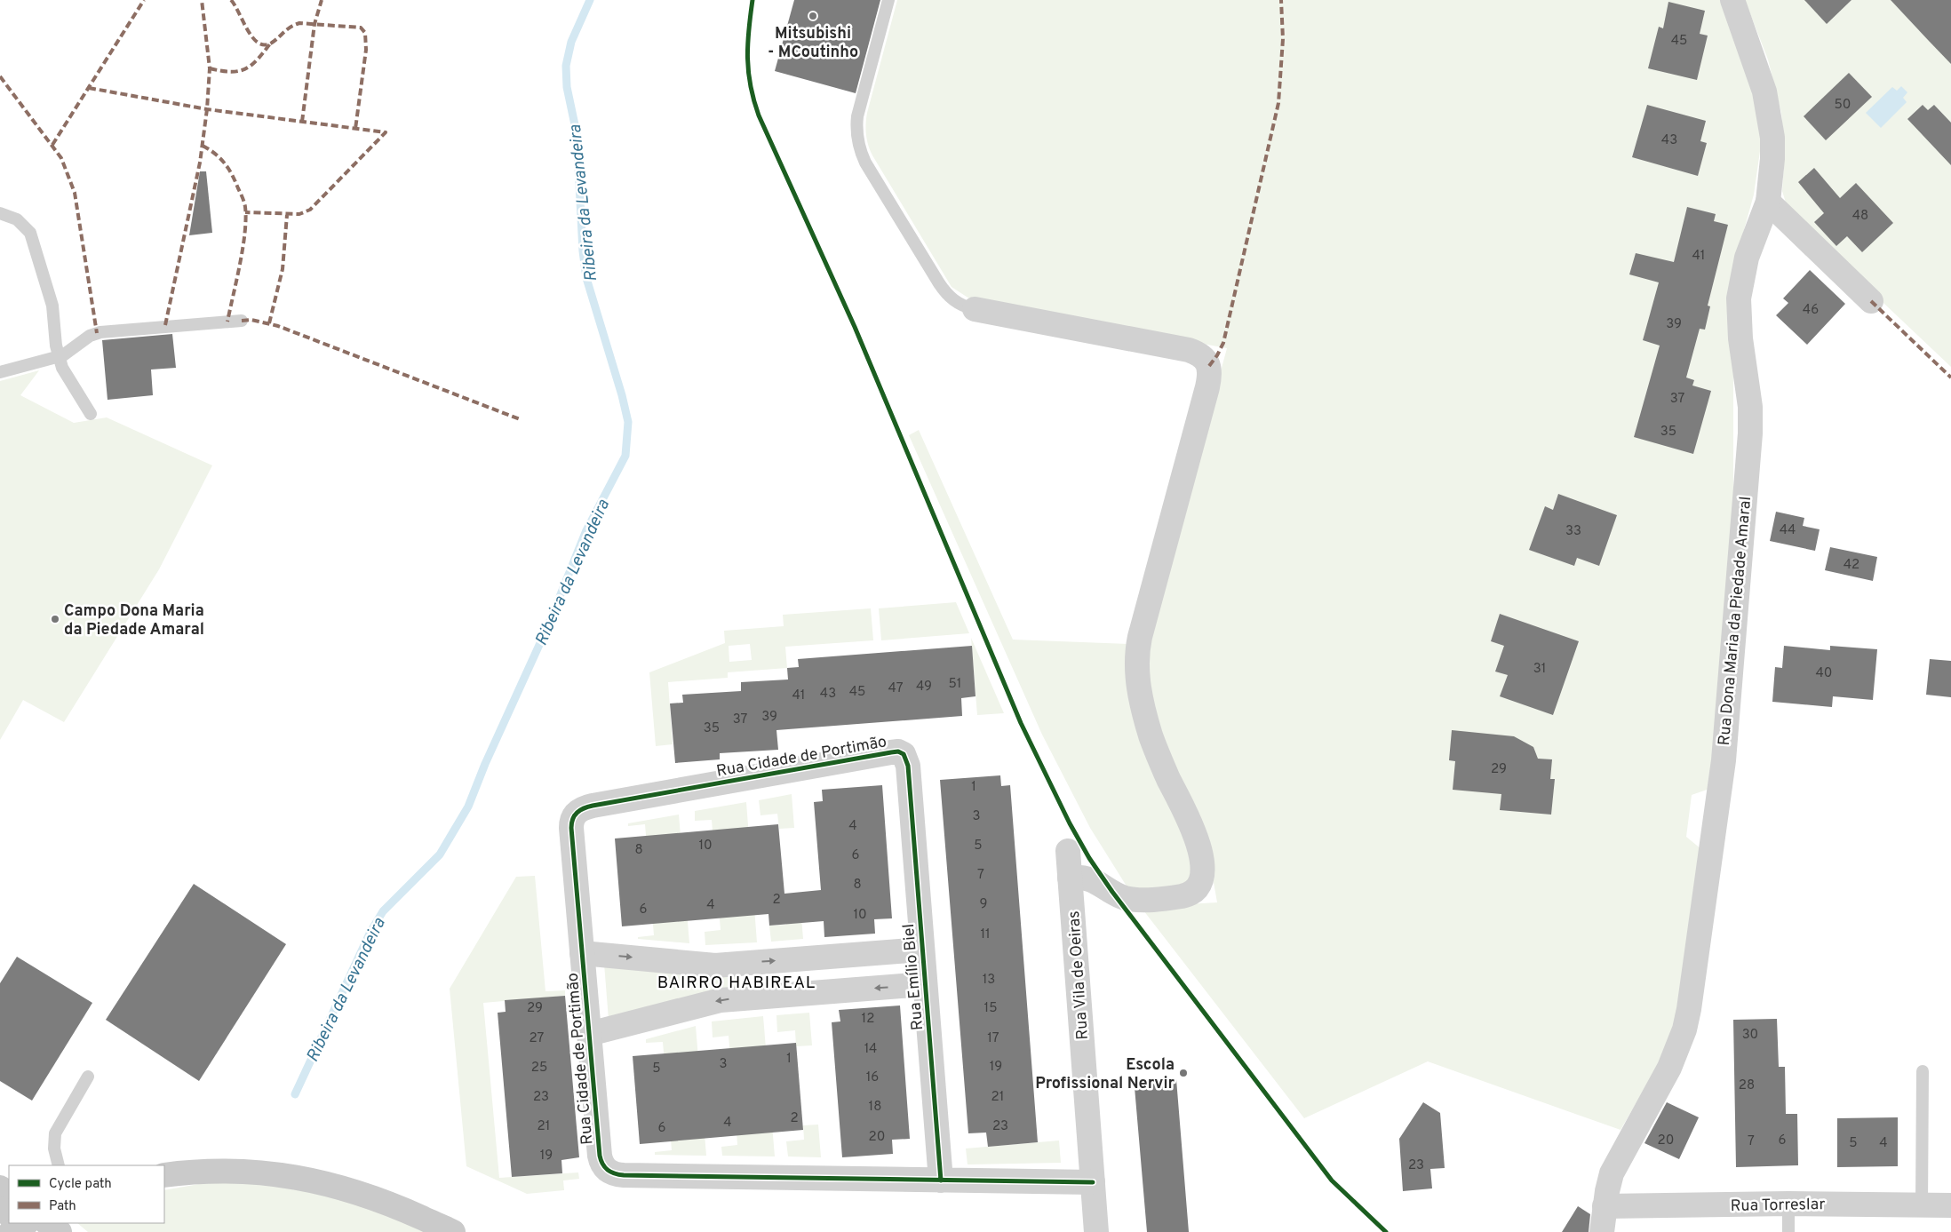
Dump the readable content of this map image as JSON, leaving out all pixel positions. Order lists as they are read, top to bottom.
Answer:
{
  "streets": {
    "street": [
      "Rua Dona Maria da Piedade Amaral",
      "Rua Cidade de Portimão",
      "Rua Vila de Oeiras",
      "Rua Emílio Biel",
      "Rua Torreslar"
    ]
  },
  "crossings": [
    ["Rua Dona Maria da Piedade Amaral", "Rua Torreslar"],
    ["Rua Cidade de Portimão", "Rua Vila de Oeiras"],
    ["Rua Cidade de Portimão", "Rua Emílio Biel"]
  ],
  "districts": ["BAIRRO HABIREAL"],
  "water": ["Ribeira da Levandeira"],
  "places": ["Mitsubishi - MCoutinho", "Campo Dona Maria da Piedade Amaral", "Escola Profissional Nervir"],
  "house_numbers": [
    "45",
    "50",
    "43",
    "48",
    "41",
    "46",
    "39",
    "37",
    "35",
    "44",
    "33",
    "42",
    "31",
    "40",
    "51",
    "49",
    "47",
    "45",
    "43",
    "41",
    "39",
    "37",
    "35",
    "29",
    "1",
    "3",
    "4",
    "10",
    "5",
    "8",
    "6",
    "7",
    "8",
    "2",
    "9",
    "4",
    "6",
    "10",
    "11",
    "13",
    "29",
    "15",
    "12",
    "30",
    "27",
    "17",
    "14",
    "1",
    "3",
    "19",
    "25",
    "5",
    "16",
    "28",
    "23",
    "21",
    "18",
    "2",
    "4",
    "21",
    "23",
    "6",
    "20",
    "20",
    "6",
    "7",
    "5",
    "4",
    "19",
    "23"
  ],
  "legend": ["Cycle path", "Path"]
}
